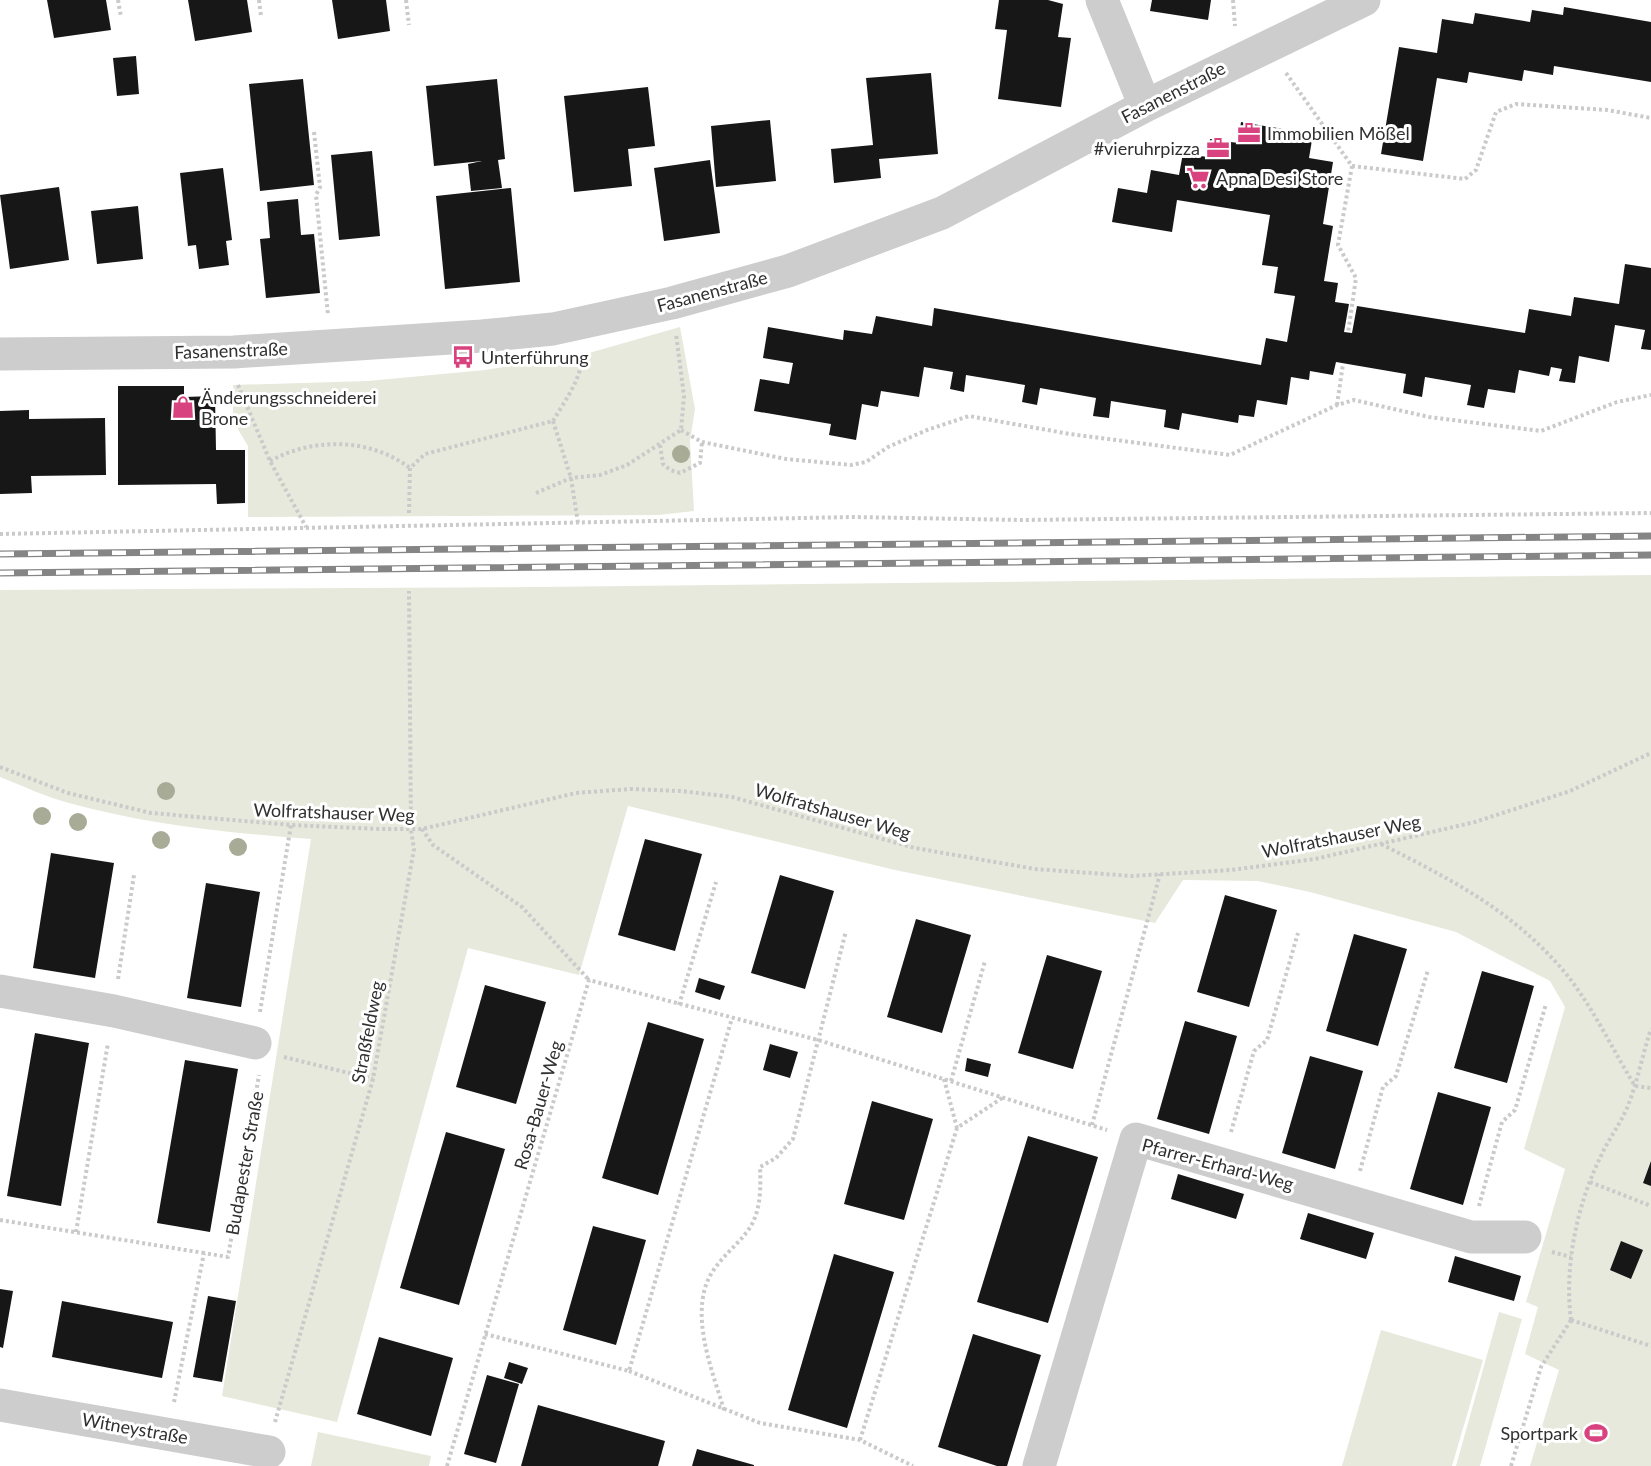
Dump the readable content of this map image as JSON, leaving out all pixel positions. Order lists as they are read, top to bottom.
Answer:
{
  "streets": {
    "street": ["Fasanenstraße", "Pfarrer-Erhard-Weg", "Witneystraße"],
    "path": [
      "Wolfratshauser Weg",
      "Straßfeldweg",
      "Rosa-Bauer-Weg",
      "Budapester Straße"
    ]
  },
  "crossings": [
    ["Wolfratshauser Weg", "Straßfeldweg"],
    ["Wolfratshauser Weg", "Budapester Straße"],
    ["Straßfeldweg", "Witneystraße"],
    ["Budapester Straße", "Witneystraße"]
  ],
  "places": {
    "office": ["Immobilien Mößel", "#vieruhrpizza"],
    "supermarket": ["Apna Desi Store"],
    "bus stop": ["Unterführung"],
    "shop": ["Änderungsschneiderei Brone"],
    "sports": ["Sportpark"]
  }
}
